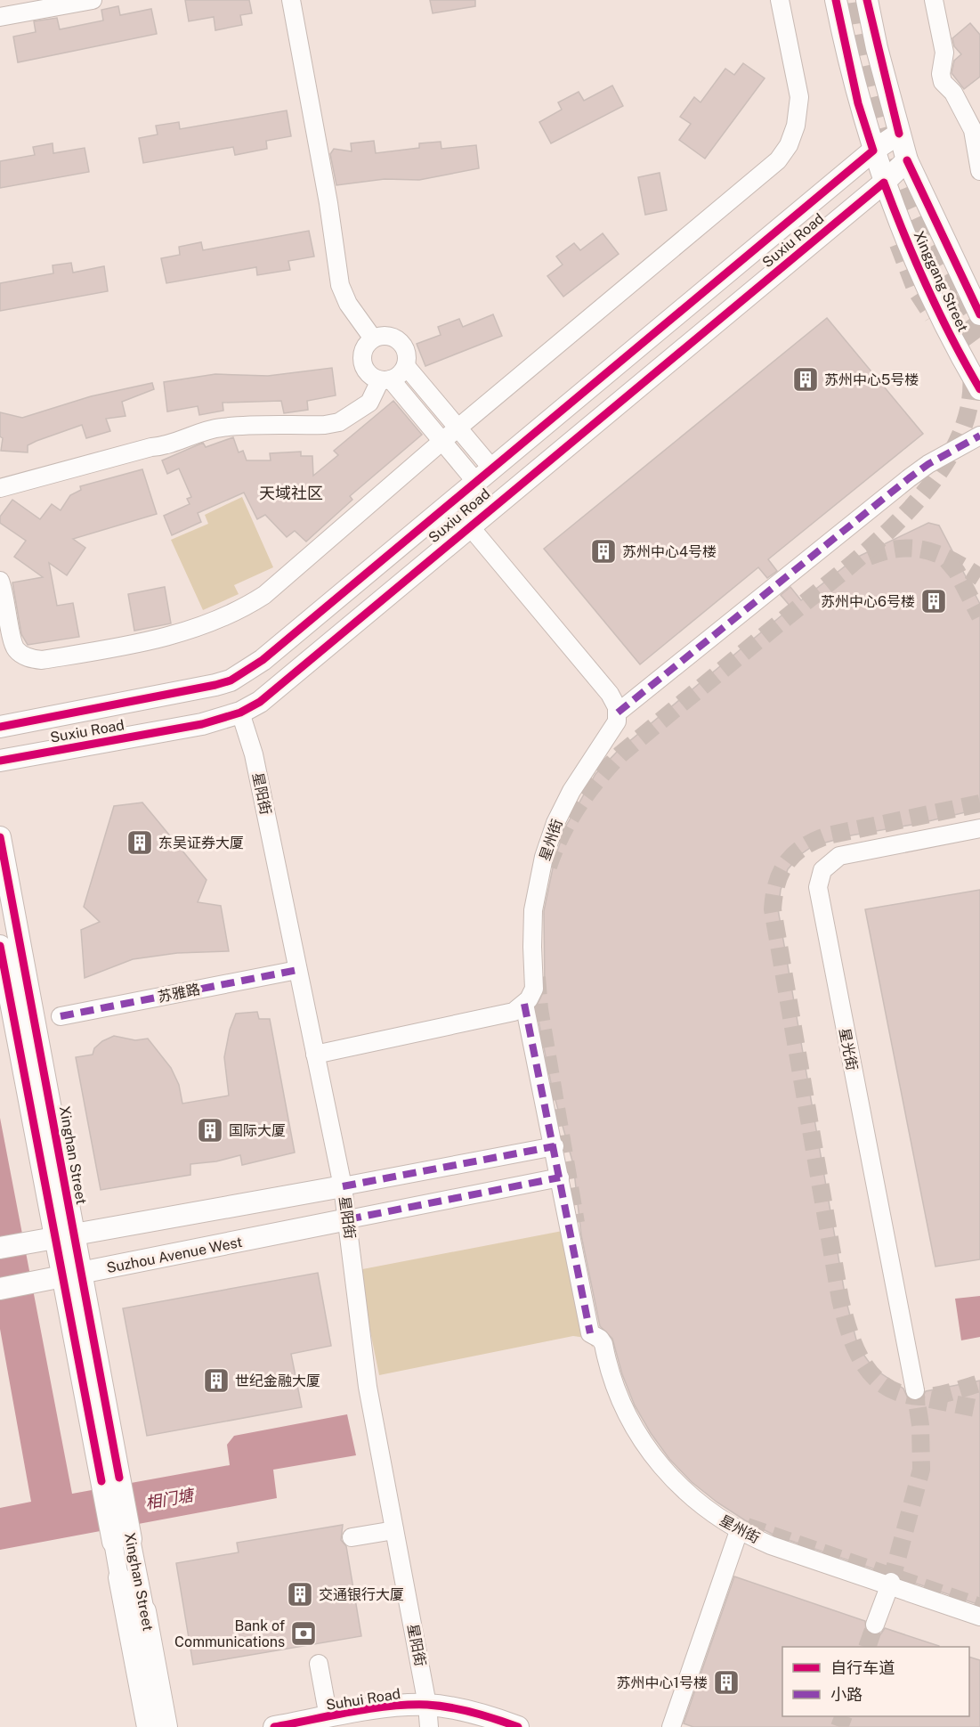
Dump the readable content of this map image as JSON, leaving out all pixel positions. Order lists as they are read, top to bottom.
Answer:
{
  "streets": {
    "main road": [
      "Suxiu Road",
      "Xinggang Street",
      "Xinghan Street",
      "Suzhou Avenue West",
      "Suhui Road"
    ],
    "street": [
      "星阳街",
      "星州街",
      "苏雅路",
      "星光街"
    ]
  },
  "crossings": [
    ["Suxiu Road", "Xinggang Street"],
    ["Suxiu Road", "星阳街"],
    ["星阳街", "苏雅路"],
    ["星阳街", "Suzhou Avenue West"],
    ["星阳街", "Suhui Road"],
    ["Xinghan Street", "Suzhou Avenue West"]
  ],
  "districts": ["天域社区"],
  "water": ["相门塘"],
  "places": {
    "building": [
      "苏州中心5号楼",
      "苏州中心4号楼",
      "苏州中心6号楼",
      "东吴证券大厦",
      "国际大厦",
      "世纪金融大厦",
      "交通银行大厦",
      "苏州中心1号楼"
    ],
    "bank": ["Bank of Communications"]
  },
  "legend": ["自行车道", "小路"]
}
